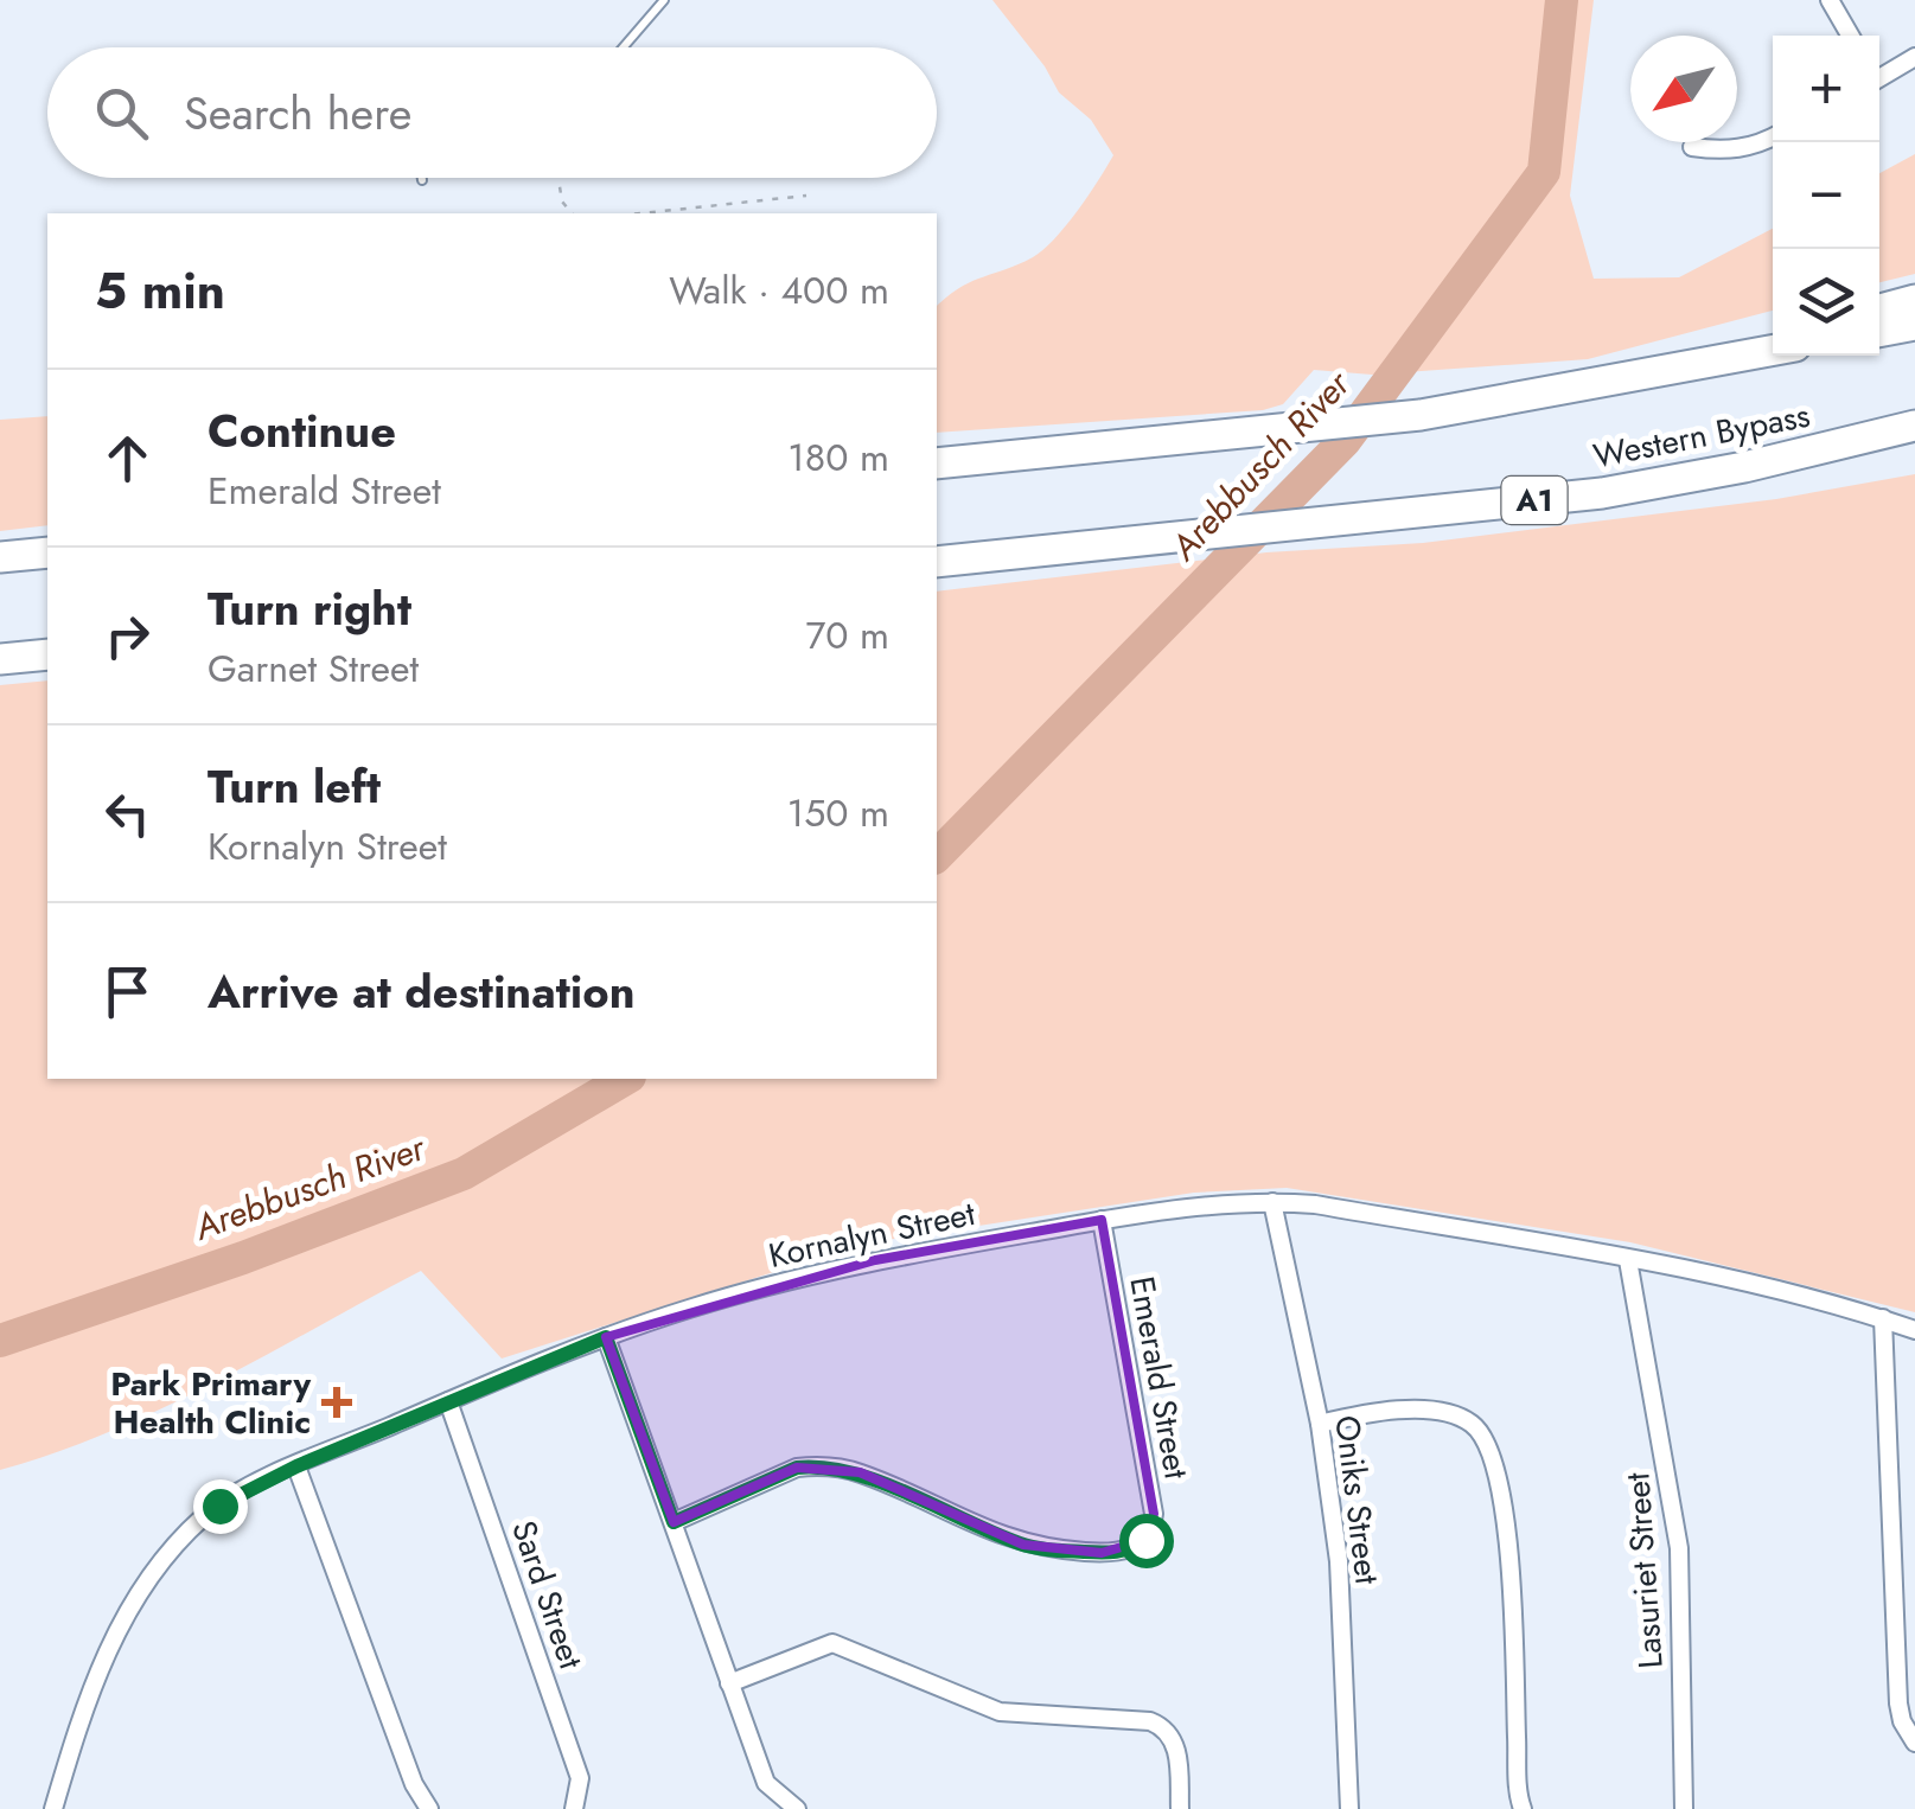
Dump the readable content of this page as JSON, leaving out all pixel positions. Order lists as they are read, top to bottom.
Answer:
{
  "streets": {
    "highway": ["Western Bypass", "A1"],
    "street": [
      "Kornalyn Street",
      "Emerald Street",
      "Oniks Street",
      "Lasuriet Street",
      "Sard Street"
    ]
  },
  "crossings": [
    ["Kornalyn Street", "Emerald Street"],
    ["Kornalyn Street", "Oniks Street"],
    ["Kornalyn Street", "Lasuriet Street"],
    ["Kornalyn Street", "Sard Street"]
  ],
  "water": ["Arebbusch River"],
  "places": {
    "health": ["Park Primary Health Clinic"]
  },
  "north": "bottom left",
  "page": {
    "map_buttons": ["+", "−"],
    "search": "Search here",
    "heading": ["5 min", "Walk · 400 m"],
    "list": [
      ["Continue", "Emerald Street", "180 m"],
      ["Turn right", "Garnet Street", "70 m"],
      ["Turn left", "Kornalyn Street", "150 m"],
      "Arrive at destination"
    ]
  }
}
